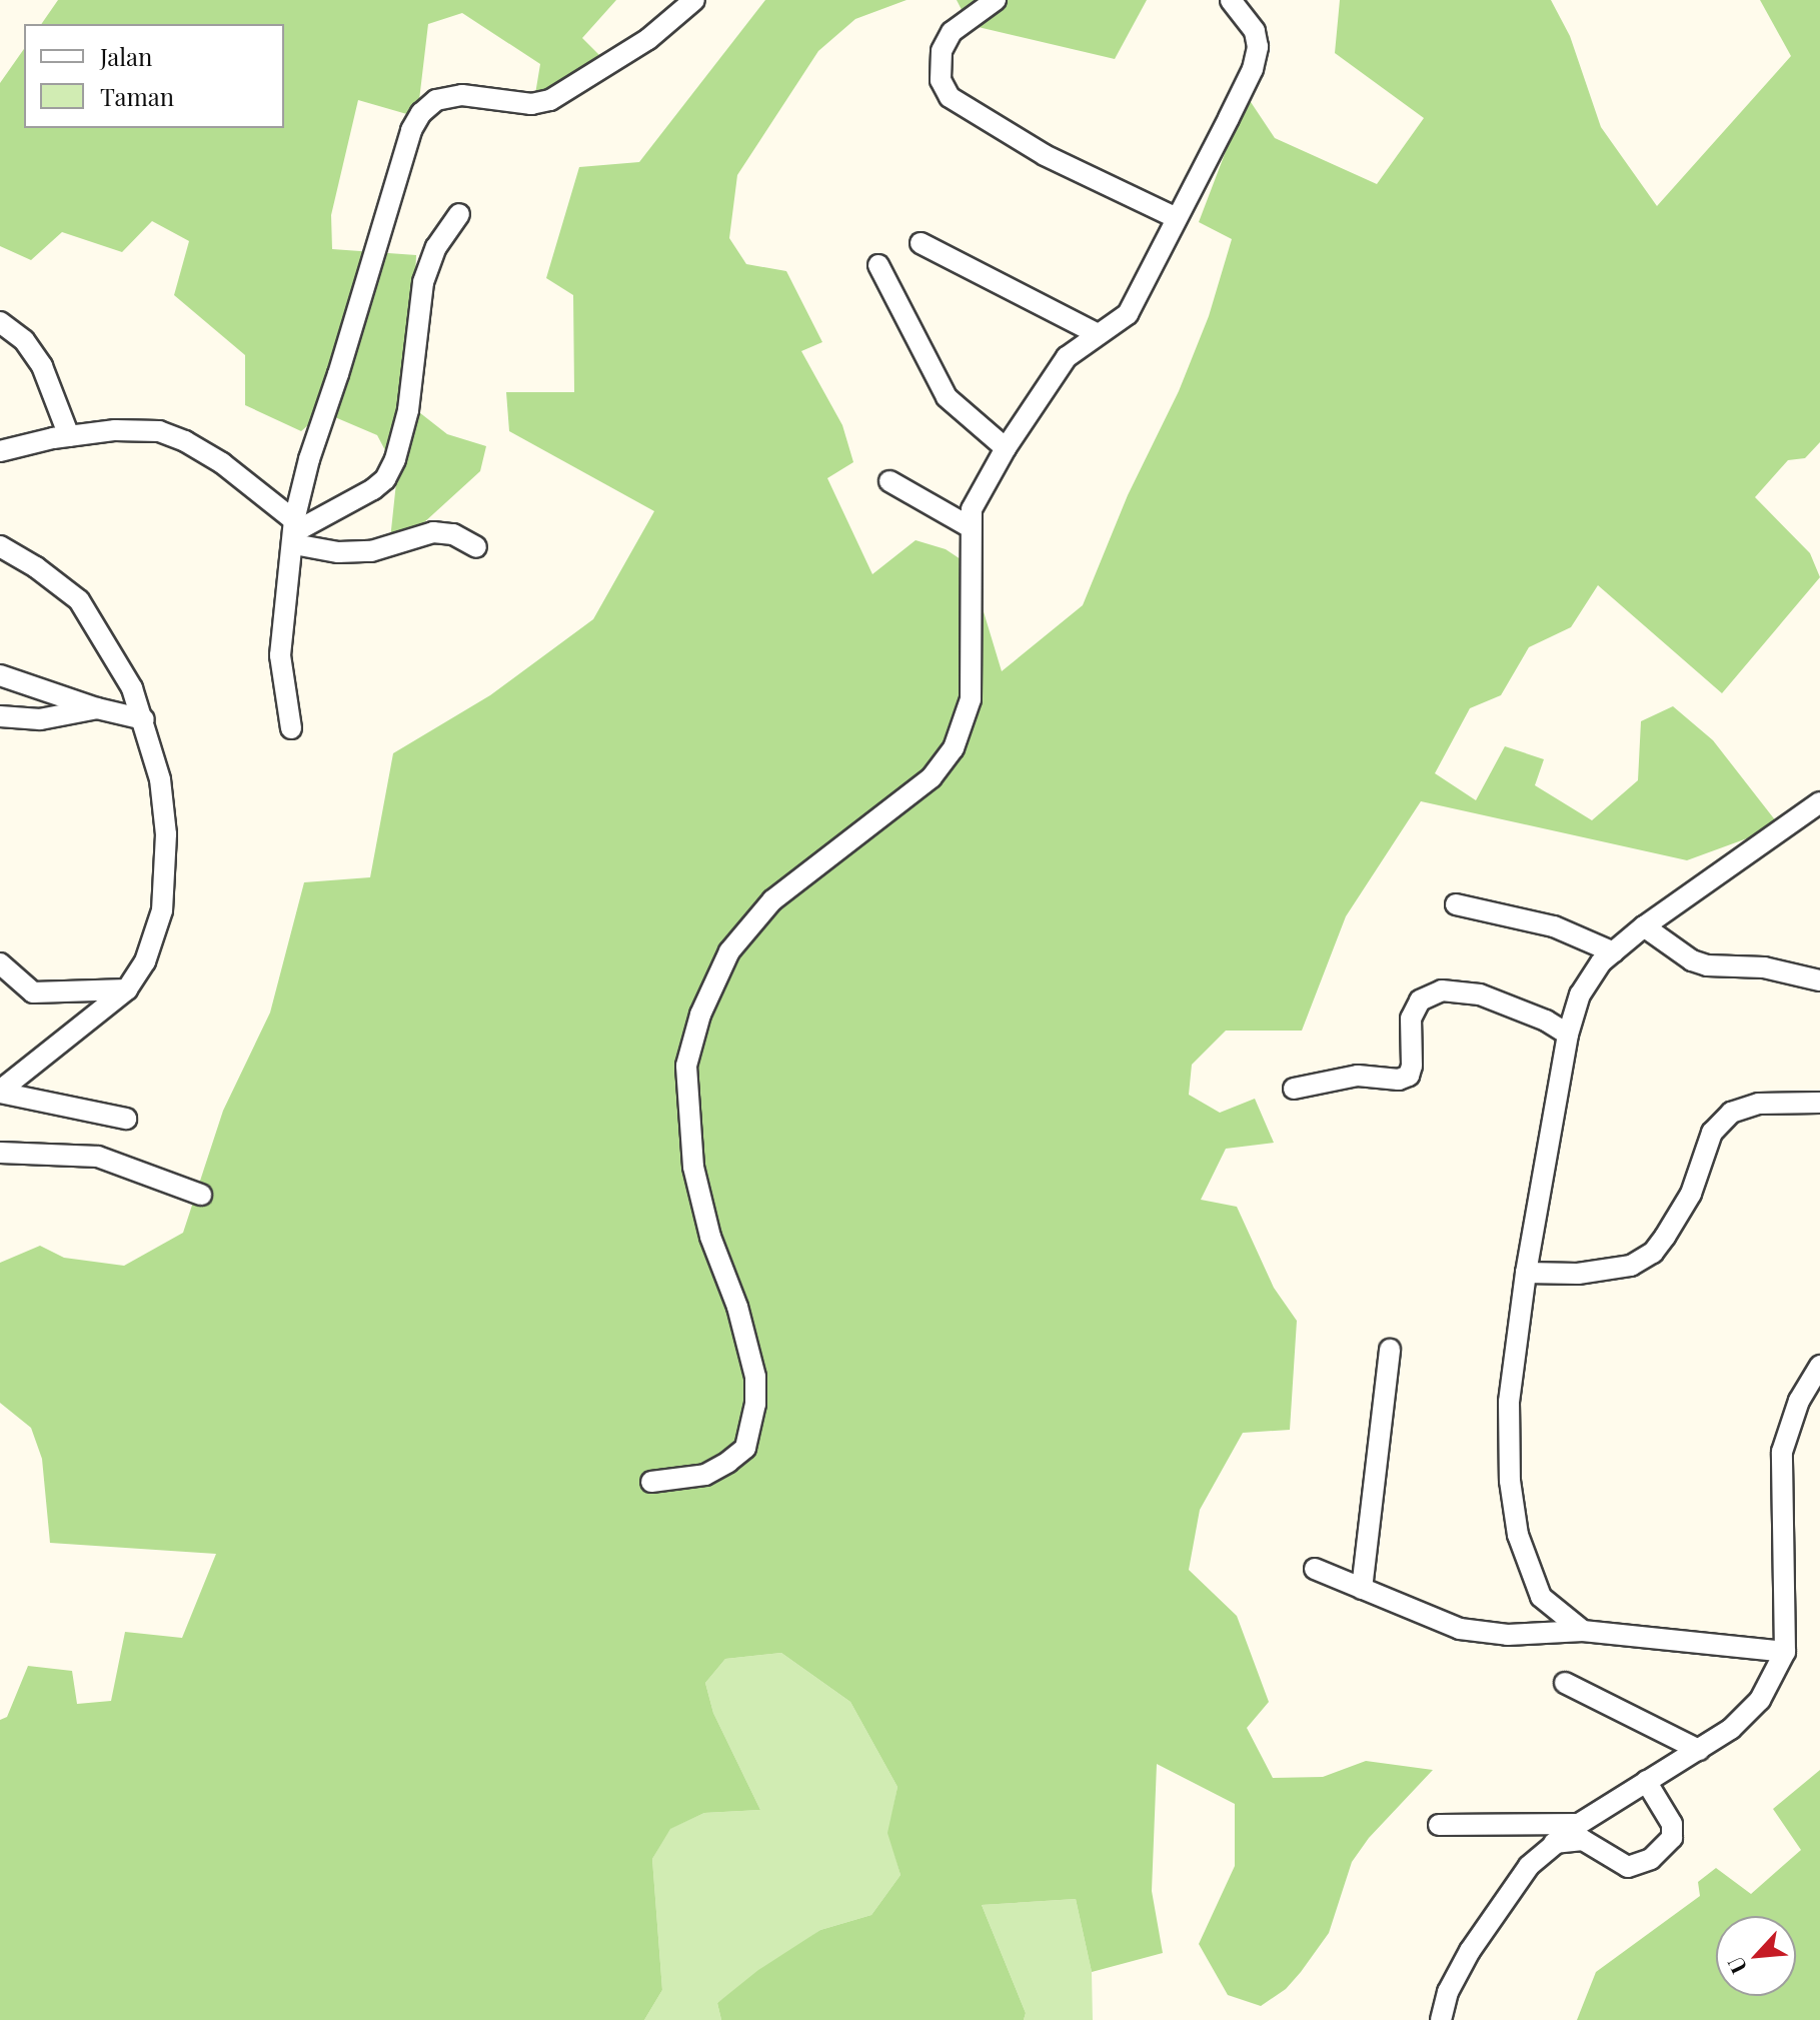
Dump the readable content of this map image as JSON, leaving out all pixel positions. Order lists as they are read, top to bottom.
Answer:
{
  "legend": ["Jalan", "Taman"],
  "north": "bottom left"
}
